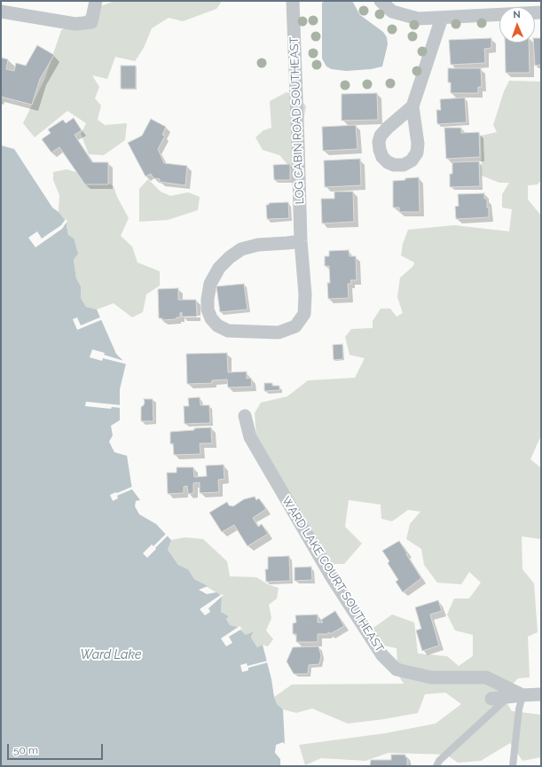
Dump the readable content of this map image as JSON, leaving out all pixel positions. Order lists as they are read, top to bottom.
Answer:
{
  "streets": {
    "street": ["LOG CABIN ROAD SOUTHEAST", "WARD LAKE COURT SOUTHEAST"]
  },
  "water": ["Ward Lake"],
  "scale_bar": "50 m",
  "north": "top"
}
